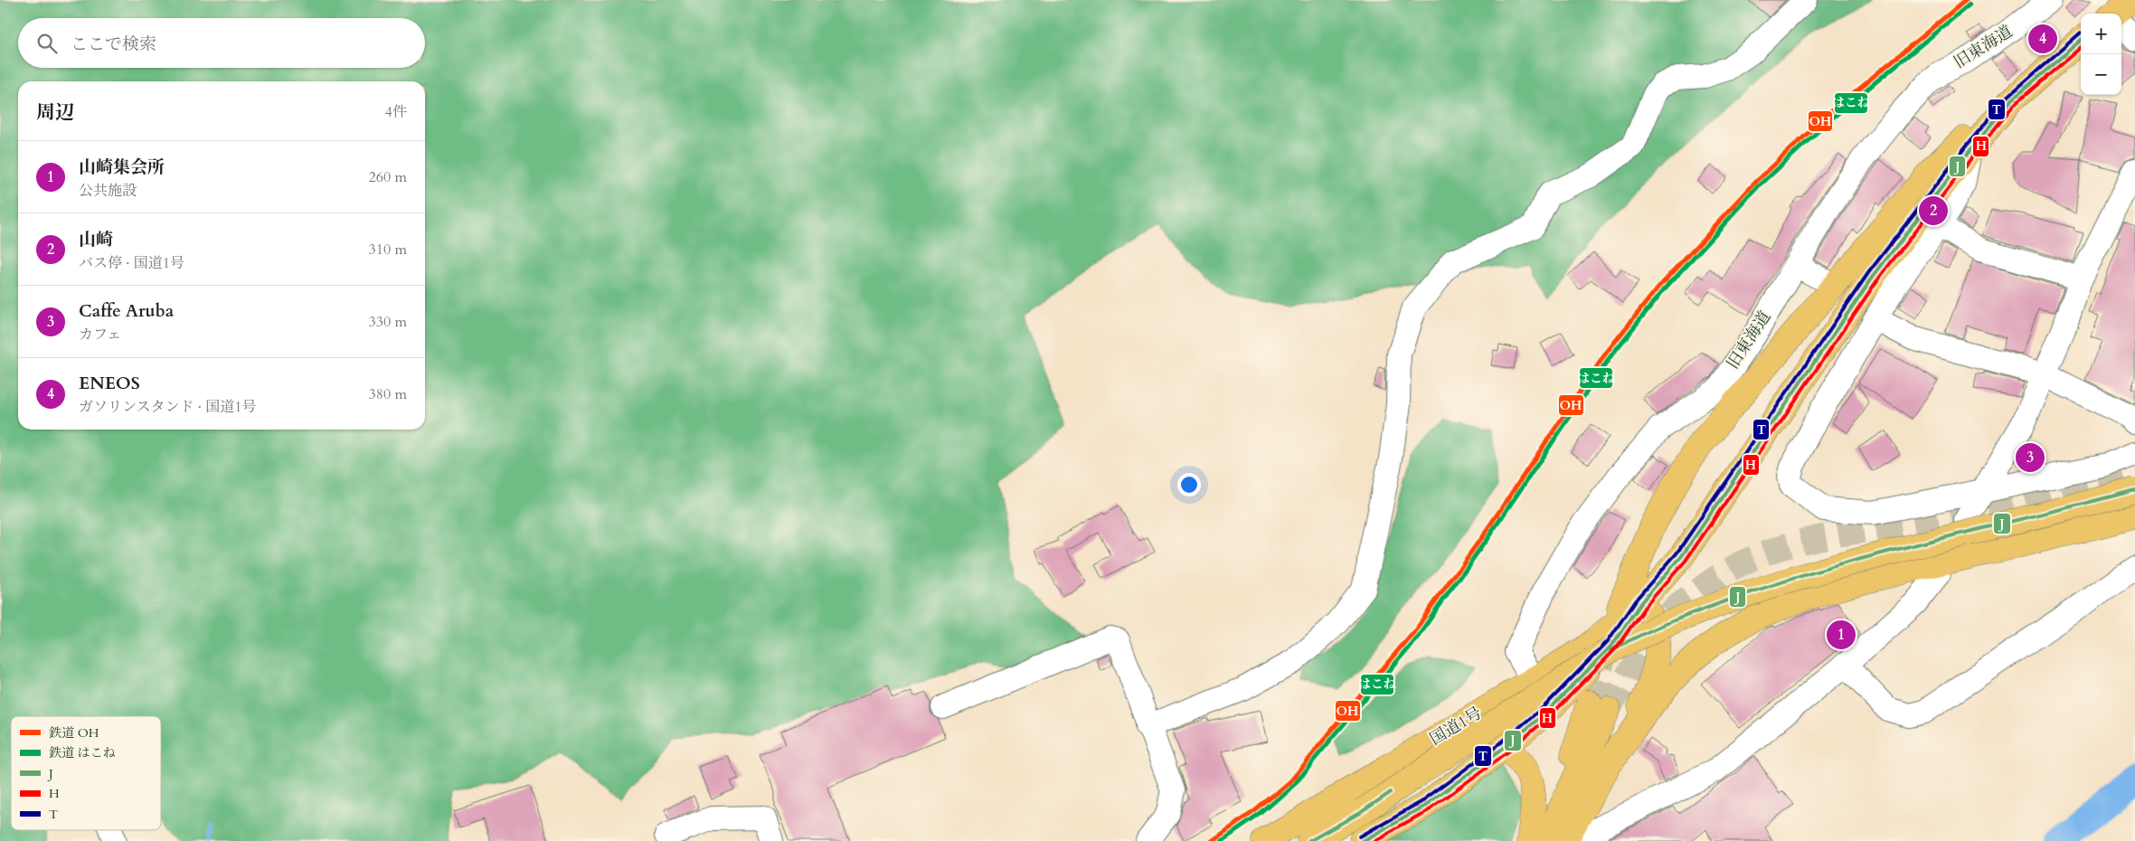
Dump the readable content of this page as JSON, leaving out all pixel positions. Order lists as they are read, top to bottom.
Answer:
{
  "streets": {
    "highway": ["国道1号"],
    "street": ["旧東海道"]
  },
  "crossings": [
    ["旧東海道", "国道1号"]
  ],
  "lines": [
    "rail line OH",
    "rail line はこね",
    "transit line T",
    "transit line J",
    "transit line H"
  ],
  "legend": [
    "鉄道 OH",
    "鉄道 はこね",
    "J",
    "H",
    "T"
  ],
  "page": {
    "map_buttons": ["+", "−"],
    "search": "ここで検索",
    "pins": [
      "4",
      "2",
      "3",
      "1"
    ],
    "heading": ["周辺", "4件"],
    "list": [
      {
        "mark": "1",
        "name": "山崎集会所",
        "note": "公共施設",
        "value": "260 m"
      },
      {
        "mark": "2",
        "name": "山崎",
        "note": "バス停 · 国道1号",
        "value": "310 m"
      },
      {
        "mark": "3",
        "name": "Caffe Aruba",
        "note": "カフェ",
        "value": "330 m"
      },
      {
        "mark": "4",
        "name": "ENEOS",
        "note": "ガソリンスタンド · 国道1号",
        "value": "380 m"
      }
    ]
  }
}
